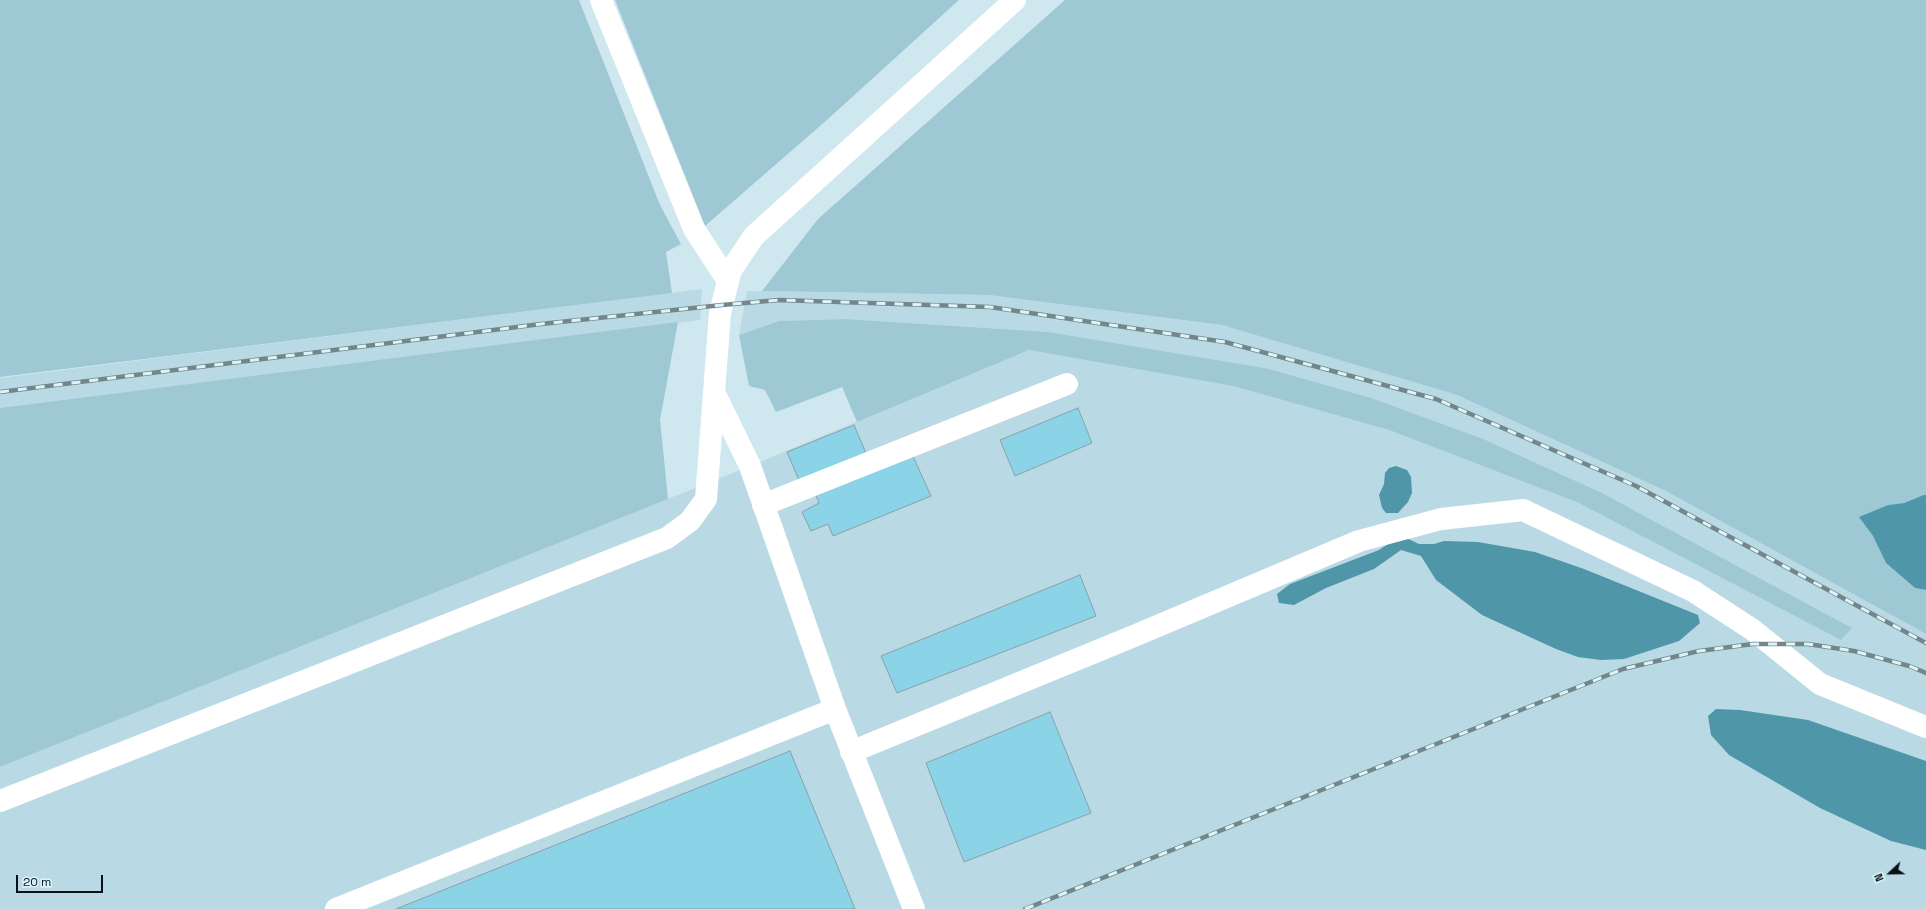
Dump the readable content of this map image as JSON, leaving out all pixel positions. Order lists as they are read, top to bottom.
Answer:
{
  "scale_bar": "20 m",
  "north": "left"
}
